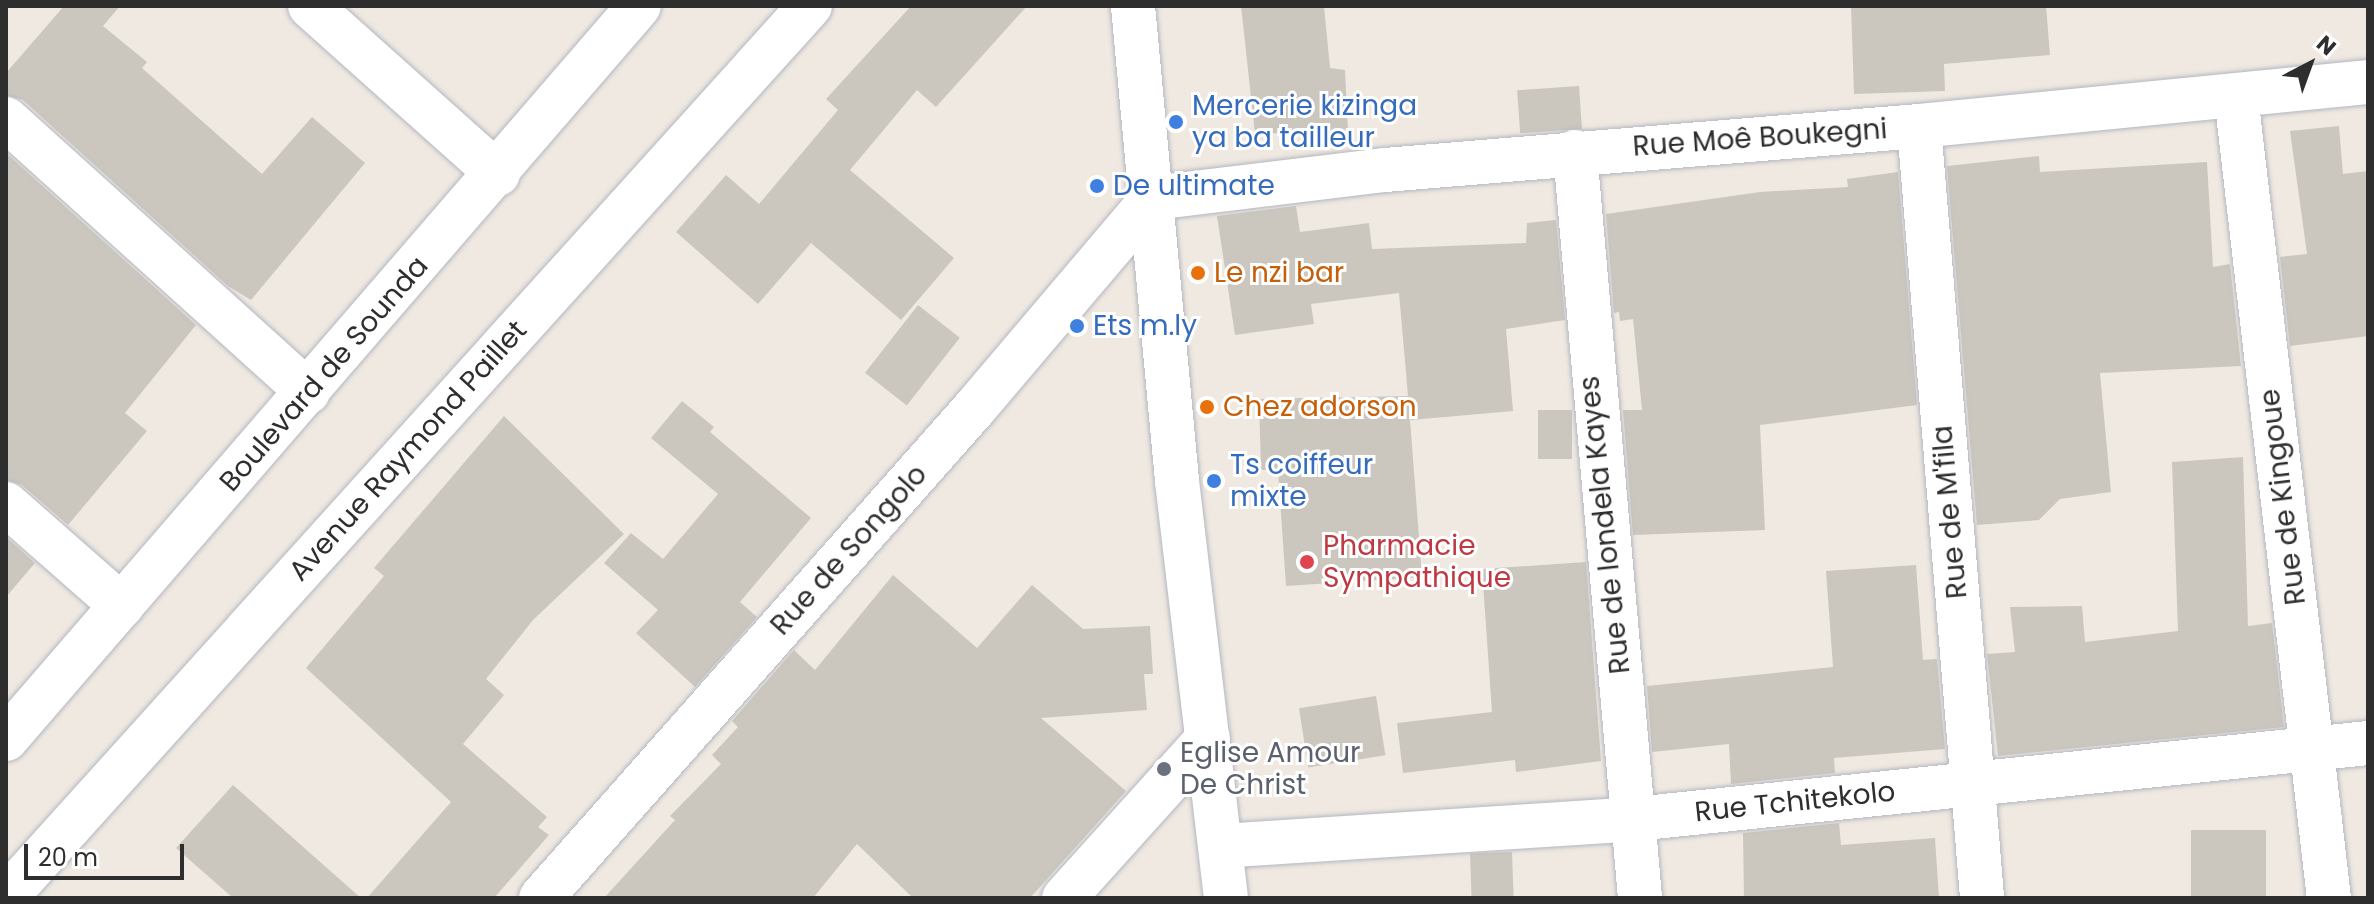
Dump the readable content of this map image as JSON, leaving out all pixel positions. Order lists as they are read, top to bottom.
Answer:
{
  "streets": {
    "street": [
      "Rue Moê Boukegni",
      "Boulevard de Sounda",
      "Avenue Raymond Paillet",
      "Rue de Kingoue",
      "Rue de M'fila",
      "Rue de londela Kayes",
      "Rue de Songolo",
      "Rue Tchitekolo"
    ]
  },
  "crossings": [
    ["Rue Moê Boukegni", "Rue de Kingoue"],
    ["Rue Moê Boukegni", "Rue de M'fila"],
    ["Rue Moê Boukegni", "Rue de londela Kayes"],
    ["Rue Moê Boukegni", "Rue de Songolo"],
    ["Rue de Kingoue", "Rue Tchitekolo"],
    ["Rue de M'fila", "Rue Tchitekolo"],
    ["Rue de londela Kayes", "Rue Tchitekolo"]
  ],
  "places": [
    "Mercerie kizinga ya ba tailleur",
    "De ultimate",
    "Le nzi bar",
    "Ets m.ly",
    "Chez adorson",
    "Ts coiffeur mixte",
    "Pharmacie Sympathique",
    "Eglise Amour De Christ"
  ],
  "scale_bar": "20 m",
  "north": "top right"
}
